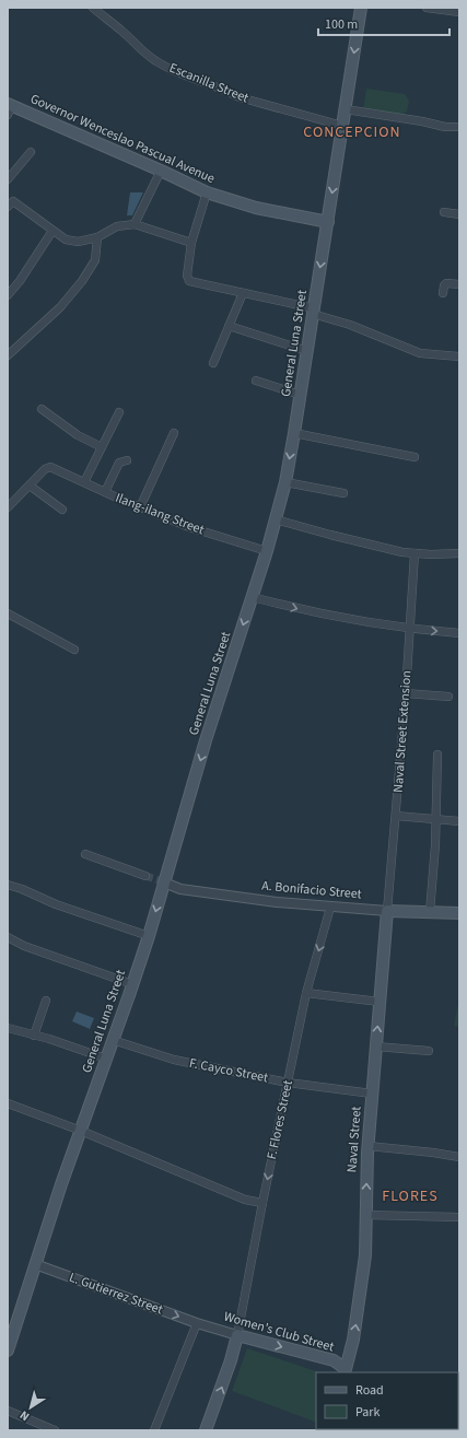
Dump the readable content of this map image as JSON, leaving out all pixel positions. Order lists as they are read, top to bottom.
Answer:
{
  "streets": {
    "main road": [
      "Governor Wenceslao Pascual Avenue",
      "General Luna Street",
      "A. Bonifacio Street",
      "Naval Street",
      "Women's Club Street"
    ],
    "street": [
      "Escanilla Street",
      "Ilang-ilang Street",
      "Naval Street Extension",
      "F. Cayco Street",
      "F. Flores Street",
      "L. Gutierrez Street"
    ]
  },
  "crossings": [
    ["Escanilla Street", "General Luna Street"],
    ["Governor Wenceslao Pascual Avenue", "General Luna Street"],
    ["General Luna Street", "Ilang-ilang Street"],
    ["General Luna Street", "A. Bonifacio Street"],
    ["General Luna Street", "F. Cayco Street"],
    ["General Luna Street", "L. Gutierrez Street"],
    ["Naval Street Extension", "A. Bonifacio Street"],
    ["Naval Street Extension", "Naval Street"],
    ["A. Bonifacio Street", "F. Flores Street"],
    ["A. Bonifacio Street", "Naval Street"],
    ["F. Cayco Street", "F. Flores Street"],
    ["F. Cayco Street", "Naval Street"],
    ["F. Flores Street", "Women's Club Street"],
    ["Naval Street", "Women's Club Street"],
    ["L. Gutierrez Street", "Women's Club Street"]
  ],
  "one_way": [
    "General Luna Street",
    "F. Flores Street",
    "Naval Street",
    "L. Gutierrez Street",
    "Women's Club Street"
  ],
  "districts": ["CONCEPCION", "FLORES"],
  "legend": ["Road", "Park"],
  "scale_bar": "100 m",
  "north": "bottom left"
}
